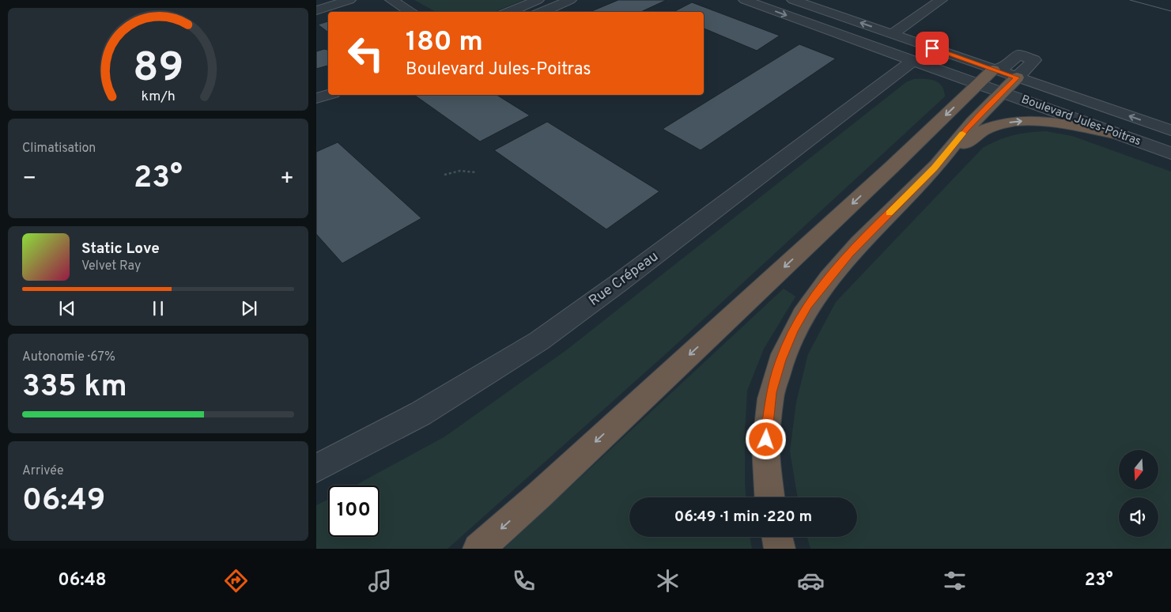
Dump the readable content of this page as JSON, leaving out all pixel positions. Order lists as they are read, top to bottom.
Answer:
{
  "streets": {
    "street": ["Boulevard Jules-Poitras", "Rue Crépeau"]
  },
  "crossings": [
    ["Boulevard Jules-Poitras", "Rue Crépeau"]
  ],
  "north": "bottom",
  "page": {
    "turn": ["180 m", "Boulevard Jules-Poitras"],
    "tile": [
      "Climatisation",
      ["Autonomie · 67%", "335 km"],
      ["Arrivée", "06:49"]
    ],
    "heat": ["−", "23°", "+"],
    "song": ["Static Love", "Velvet Ray"],
    "limit": "100",
    "trip": "06:49 · 1 min · 220 m",
    "tabs": ["06:48", "23°"],
    "gauge": ["89", "km/h"]
  }
}
